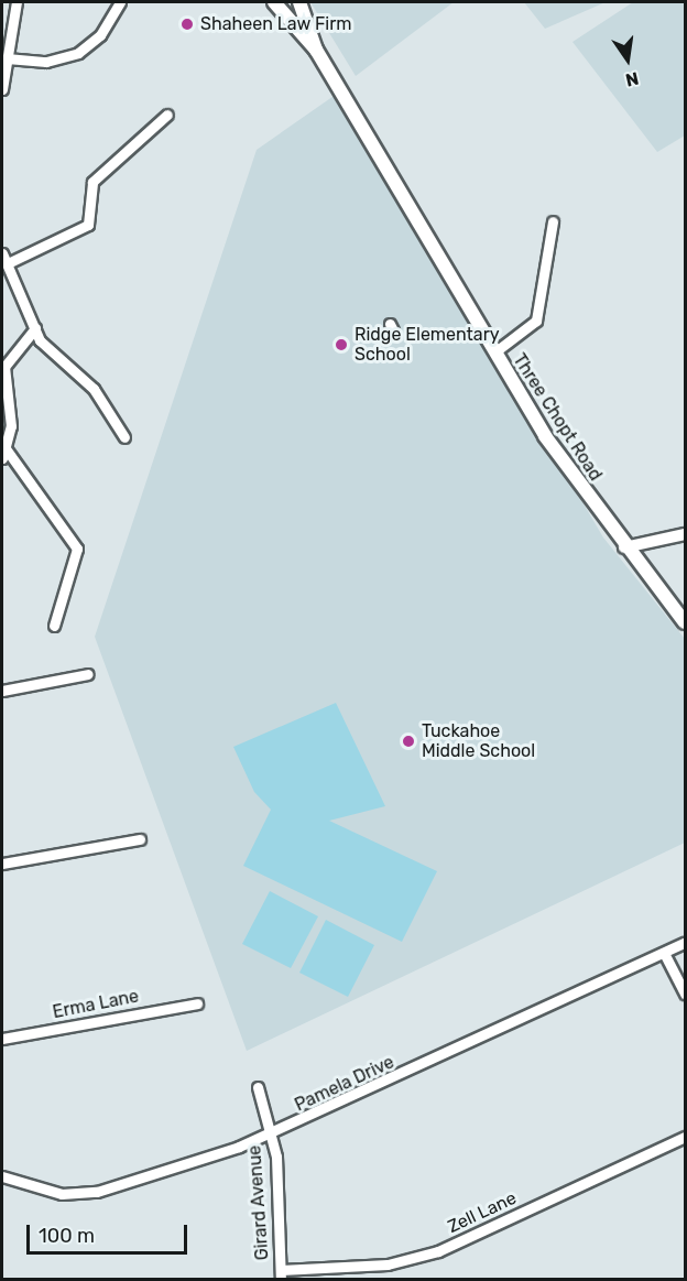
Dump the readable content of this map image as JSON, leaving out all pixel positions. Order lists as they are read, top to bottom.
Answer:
{
  "streets": {
    "main road": ["Three Chopt Road"],
    "street": [
      "Erma Lane",
      "Pamela Drive",
      "Girard Avenue",
      "Zell Lane"
    ]
  },
  "crossings": [
    ["Pamela Drive", "Girard Avenue"],
    ["Girard Avenue", "Zell Lane"]
  ],
  "places": ["Shaheen Law Firm", "Ridge Elementary School", "Tuckahoe Middle School"],
  "scale_bar": "100 m",
  "north": "bottom"
}
